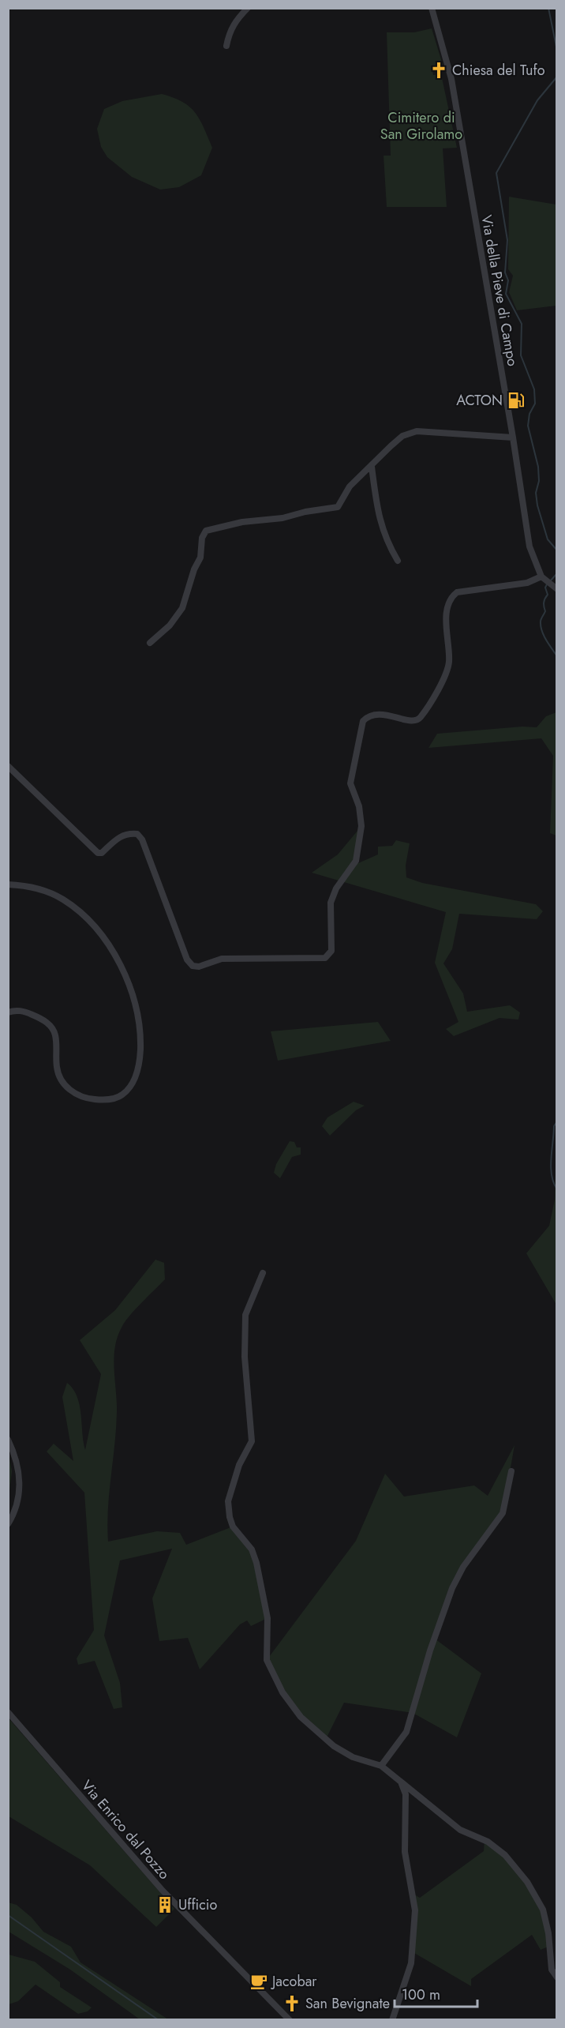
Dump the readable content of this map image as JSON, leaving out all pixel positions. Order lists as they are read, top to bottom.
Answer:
{
  "streets": {
    "street": ["Via della Pieve di Campo", "Via Enrico dal Pozzo"]
  },
  "parks": ["Cimitero di San Girolamo"],
  "places": {
    "church": ["Chiesa del Tufo", "San Bevignate"],
    "fuel station": ["ACTON"],
    "building": ["Ufficio"],
    "cafe": ["Jacobar"]
  },
  "scale_bar": "100 m"
}
